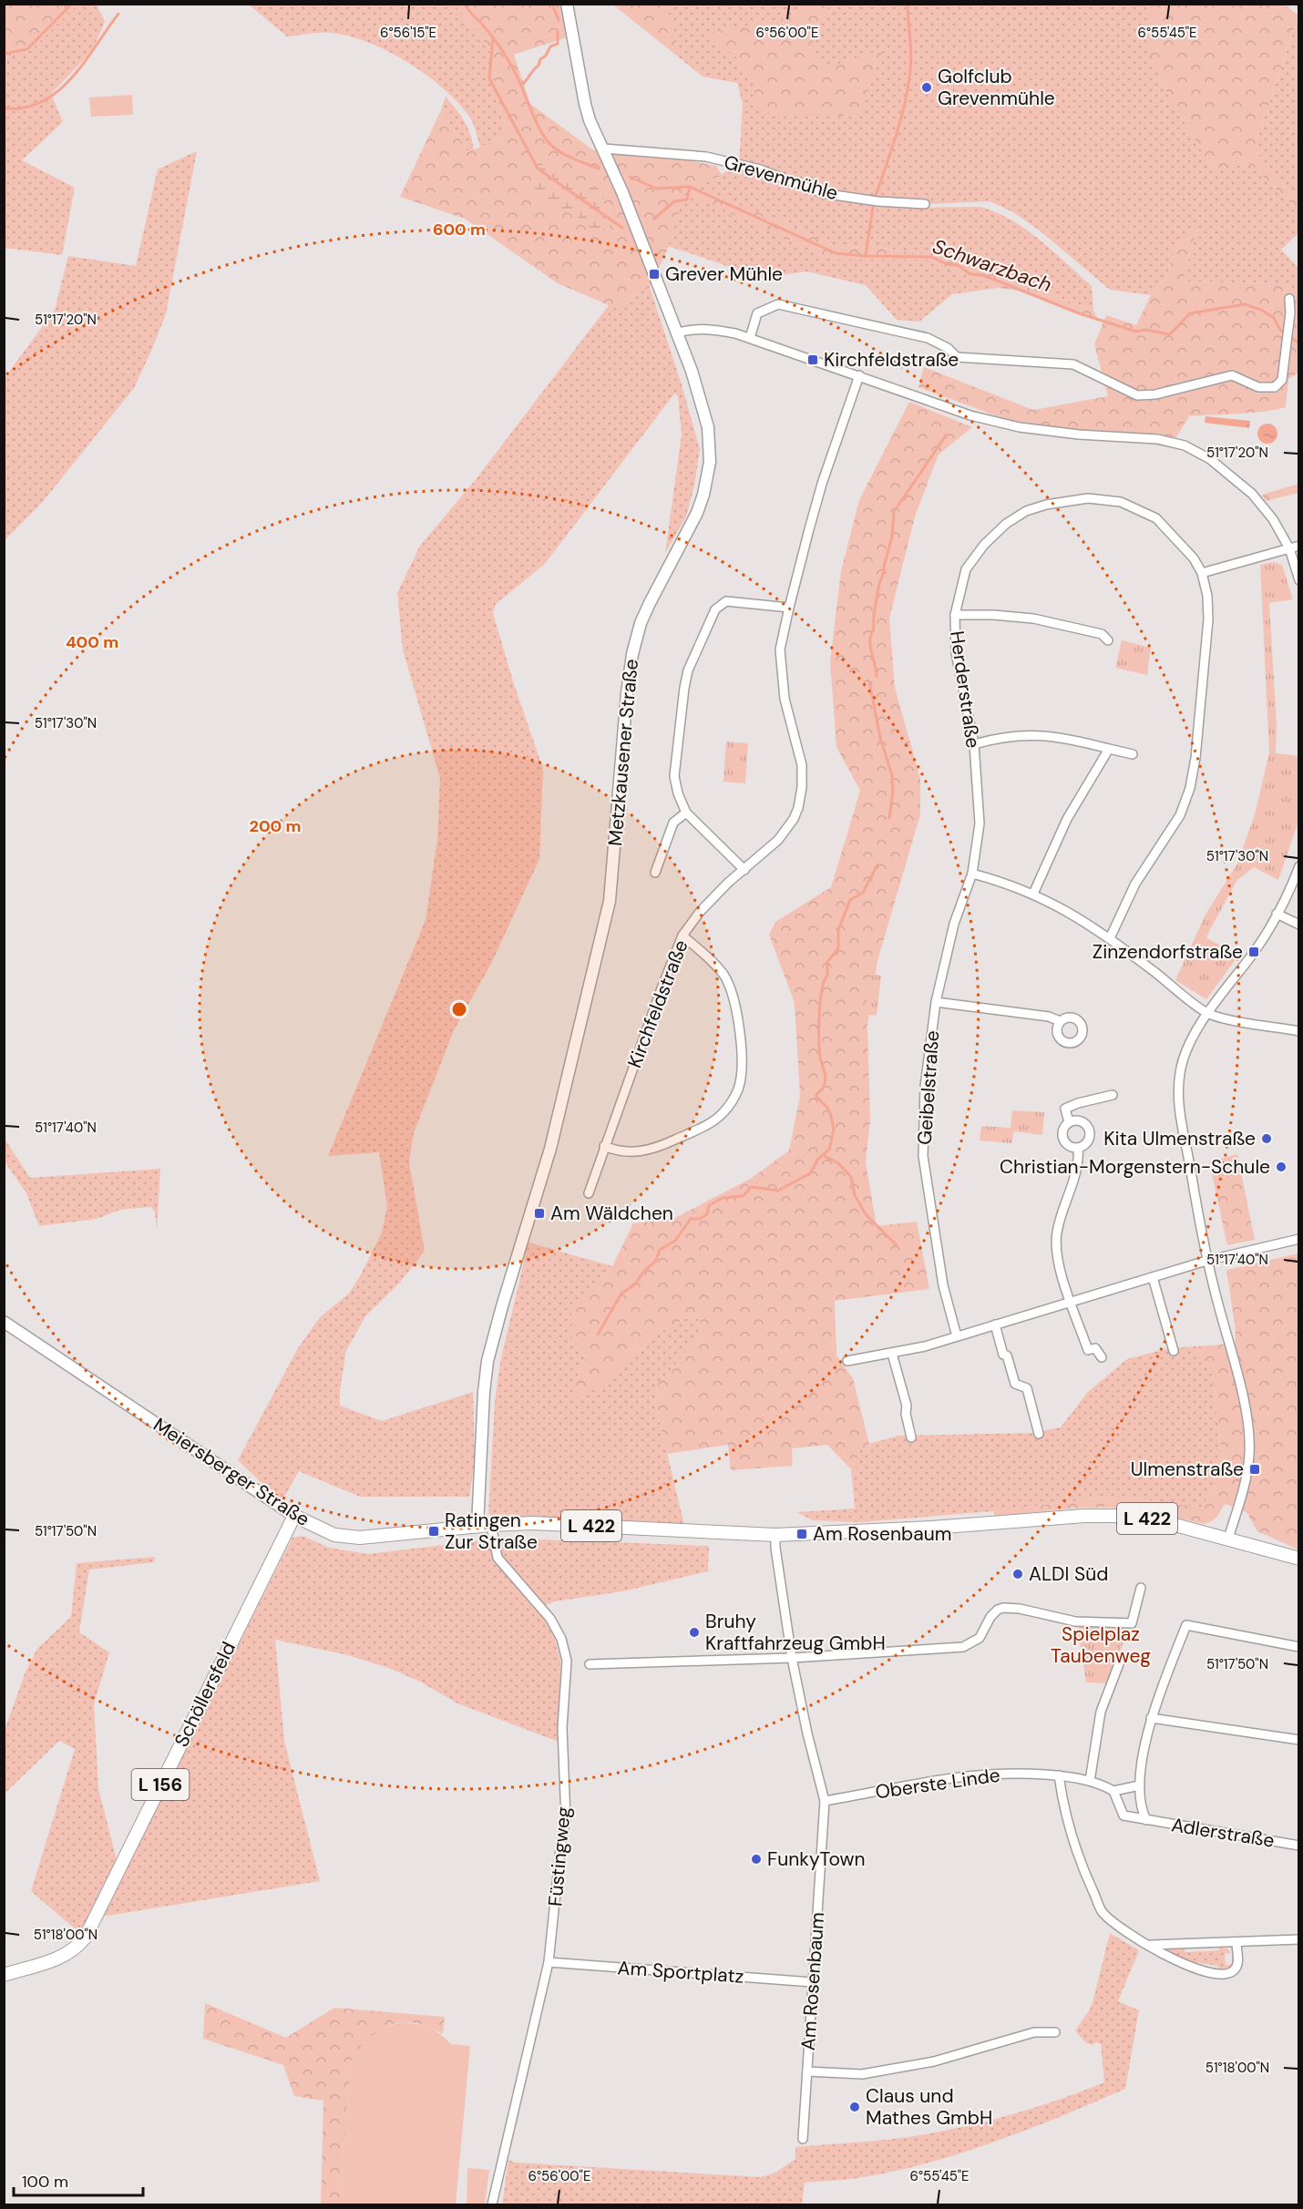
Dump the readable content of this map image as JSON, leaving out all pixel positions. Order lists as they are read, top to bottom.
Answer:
{
  "streets": {
    "main road": [
      "Metzkausener Straße",
      "Meiersberger Straße",
      "L 422",
      "Schöllersfeld",
      "L 156"
    ],
    "street": [
      "Grevenmühle",
      "Herderstraße",
      "Kirchfeldstraße",
      "Geibelstraße",
      "Oberste Linde",
      "Adlerstraße",
      "Füstingweg",
      "Am Sportplatz",
      "Am Rosenbaum"
    ]
  },
  "crossings": [
    ["Grevenmühle", "Metzkausener Straße"],
    ["Herderstraße", "Geibelstraße"],
    ["Metzkausener Straße", "Meiersberger Straße"],
    ["Meiersberger Straße", "Schöllersfeld"],
    ["Meiersberger Straße", "Füstingweg"],
    ["Meiersberger Straße", "Am Rosenbaum"],
    ["Oberste Linde", "Adlerstraße"],
    ["Oberste Linde", "Am Rosenbaum"],
    ["Füstingweg", "Am Sportplatz"],
    ["Am Sportplatz", "Am Rosenbaum"]
  ],
  "water": ["Schwarzbach"],
  "parks": ["Spielplaz Taubenweg"],
  "places": {
    "other": [
      "Golfclub Grevenmühle",
      "Kita Ulmenstraße",
      "Christian-Morgenstern-Schule",
      "ALDI Süd",
      "Bruhy Kraftfahrzeug GmbH",
      "FunkyTown",
      "Claus und Mathes GmbH"
    ],
    "transit": [
      "Grever Mühle",
      "Kirchfeldstraße",
      "Zinzendorfstraße",
      "Am Wäldchen",
      "Ulmenstraße",
      "Ratingen Zur Straße",
      "Am Rosenbaum"
    ]
  },
  "scale_bar": "100 m",
  "coordinates": [
    "6°56'15\"E",
    "6°56'00\"E",
    "6°55'45\"E",
    "51°17'20\"N",
    "51°17'30\"N",
    "51°17'40\"N",
    "51°17'50\"N",
    "51°18'00\"N"
  ],
  "rings": ["600 m", "400 m", "200 m"]
}
